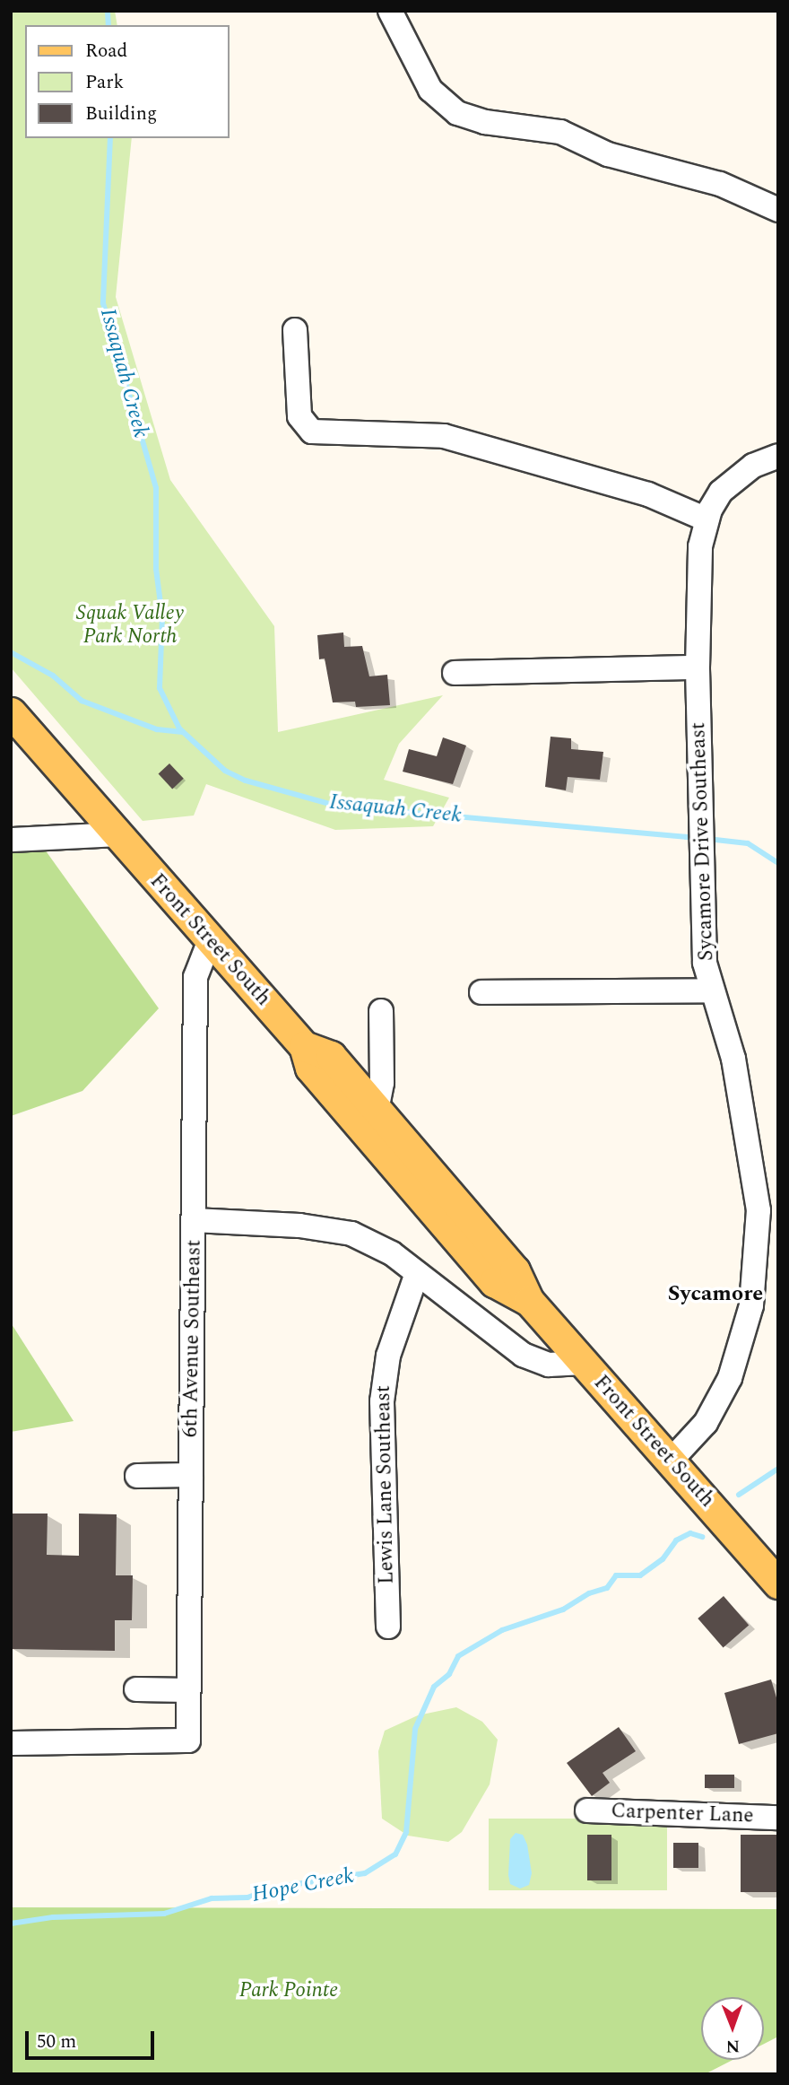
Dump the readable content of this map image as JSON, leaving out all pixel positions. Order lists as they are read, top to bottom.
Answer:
{
  "streets": {
    "main road": ["Front Street South"],
    "street": [
      "Sycamore Drive Southeast",
      "6th Avenue Southeast",
      "Lewis Lane Southeast",
      "Carpenter Lane"
    ]
  },
  "crossings": [
    ["Sycamore Drive Southeast", "Front Street South"],
    ["Front Street South", "6th Avenue Southeast"]
  ],
  "districts": ["Sycamore"],
  "water": ["Issaquah Creek", "Hope Creek"],
  "parks": ["Squak Valley Park North", "Park Pointe"],
  "legend": ["Road", "Park", "Building"],
  "scale_bar": "50 m",
  "north": "bottom"
}
